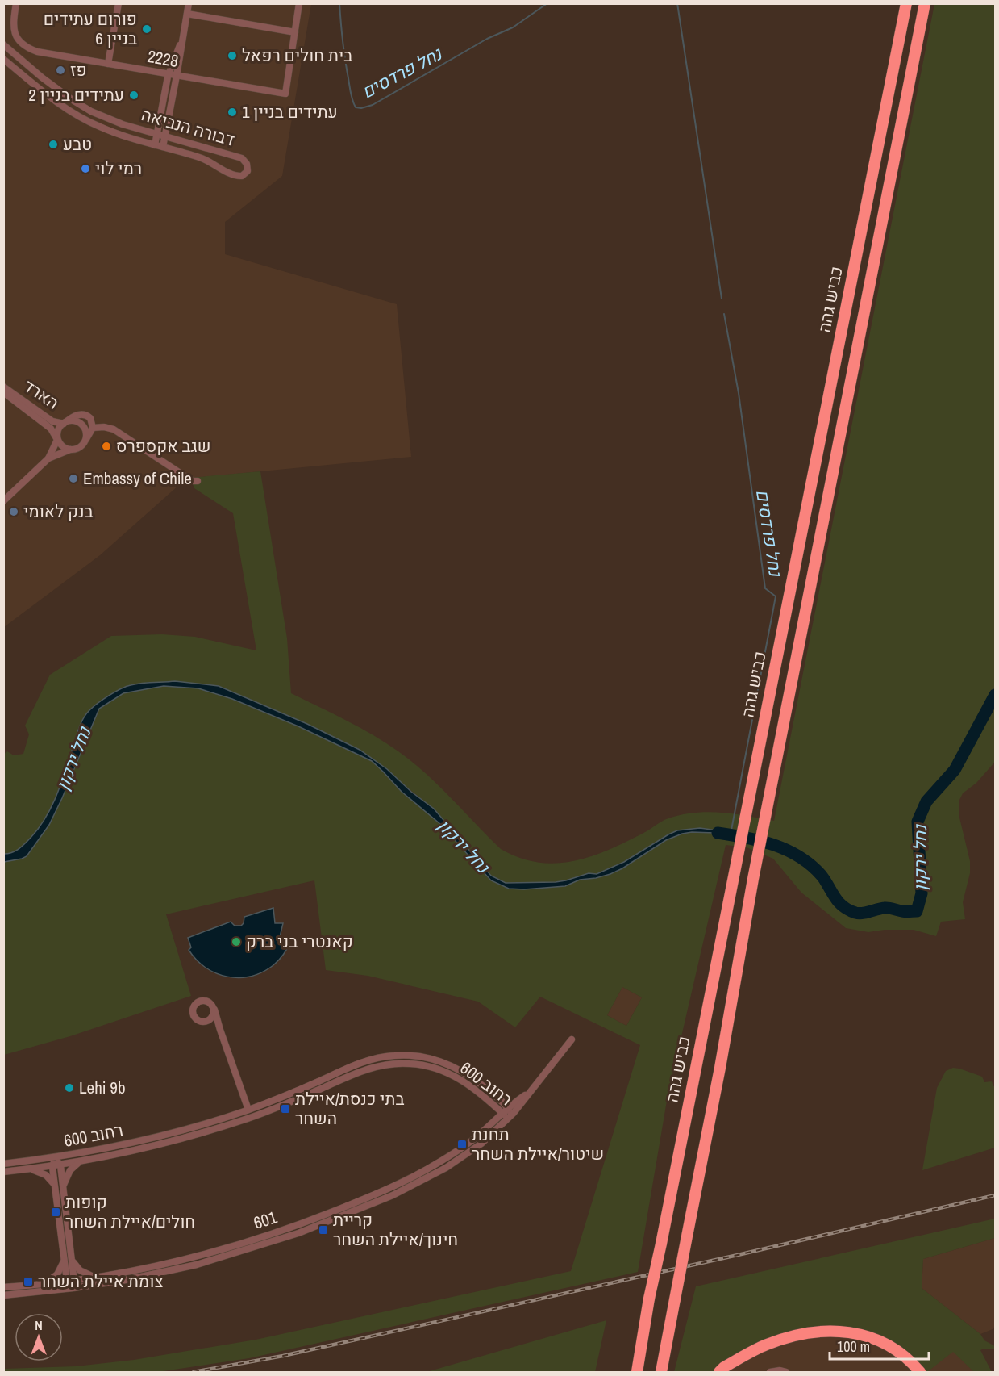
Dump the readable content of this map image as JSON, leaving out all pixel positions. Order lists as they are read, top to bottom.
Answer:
{
  "streets": {
    "highway": ["כביש גהה"],
    "street": [
      "2228",
      "דבורה הנביאה",
      "הארד",
      "רחוב 600",
      "601"
    ]
  },
  "crossings": [
    ["רחוב 600", "601"]
  ],
  "water": ["נחל פרדסים", "נחל ירקון"],
  "places": {
    "other": [
      "פורום עתידים בניין 6",
      "בית חולים רפאל",
      "פז",
      "עתידים בניין 2",
      "עתידים בניין 1",
      "טבע",
      "רמי לוי",
      "שגב אקספרס",
      "Embassy of Chile",
      "בנק לאומי",
      "קאנטרי בני ברק",
      "Lehi 9b"
    ],
    "transit": [
      "בתי כנסת/איילת השחר",
      "תחנת שיטור/איילת השחר",
      "קופות חולים/איילת השחר",
      "קריית חינוך/איילת השחר",
      "צומת איילת השחר"
    ]
  },
  "scale_bar": "100 m",
  "north": "top"
}
